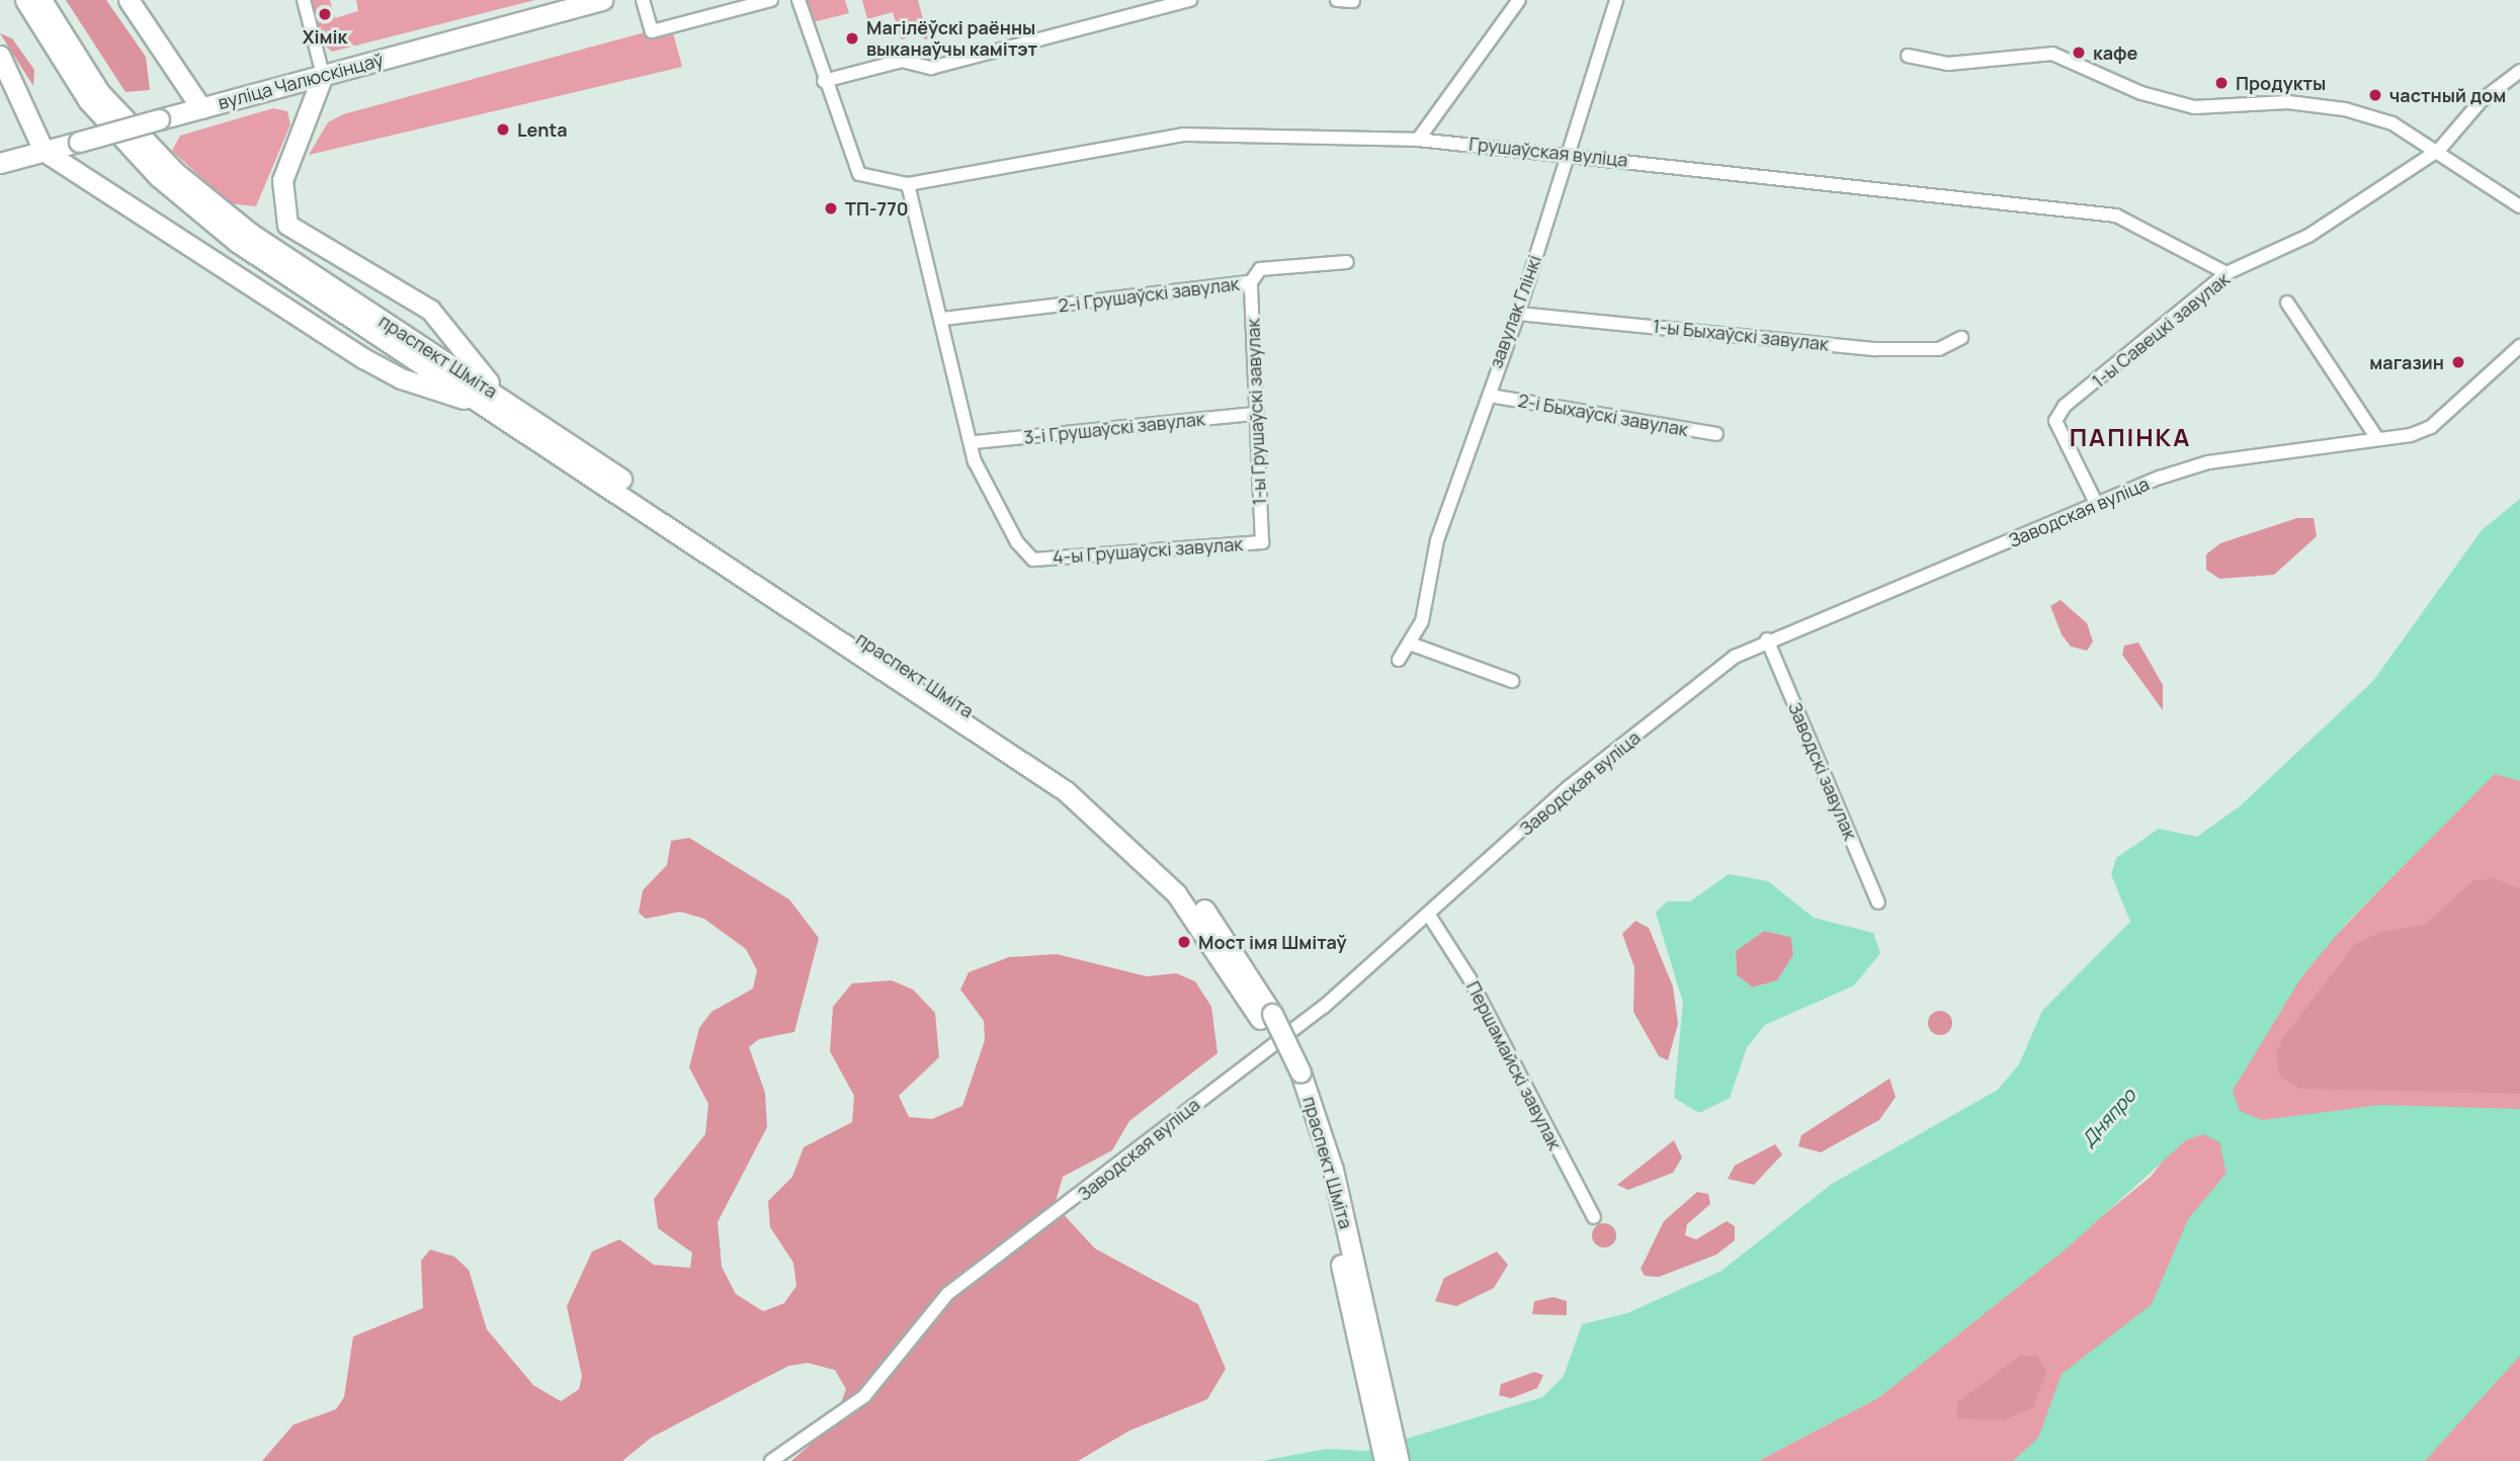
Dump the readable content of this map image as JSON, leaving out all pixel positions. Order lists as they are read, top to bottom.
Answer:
{
  "streets": {
    "main road": ["вуліца Чалюскінцаў", "праспект Шміта"],
    "street": [
      "Грушаўская вуліца",
      "2-і Грушаўскі завулак",
      "завулак Глінкі",
      "1-ы Савецкі завулак",
      "1-ы Быхаўскі завулак",
      "1-ы Грушаўскі завулак",
      "2-і Быхаўскі завулак",
      "3-і Грушаўскі завулак",
      "Заводская вуліца",
      "4-ы Грушаўскі завулак",
      "Заводскі завулак",
      "Першамайскі завулак"
    ]
  },
  "crossings": [
    ["Грушаўская вуліца", "завулак Глінкі"],
    ["Грушаўская вуліца", "1-ы Савецкі завулак"],
    ["2-і Грушаўскі завулак", "1-ы Грушаўскі завулак"],
    ["завулак Глінкі", "1-ы Быхаўскі завулак"],
    ["завулак Глінкі", "2-і Быхаўскі завулак"],
    ["1-ы Савецкі завулак", "Заводская вуліца"],
    ["1-ы Грушаўскі завулак", "3-і Грушаўскі завулак"],
    ["1-ы Грушаўскі завулак", "4-ы Грушаўскі завулак"],
    ["3-і Грушаўскі завулак", "4-ы Грушаўскі завулак"],
    ["Заводская вуліца", "Заводскі завулак"],
    ["Заводская вуліца", "Першамайскі завулак"]
  ],
  "districts": ["ПАПІНКА"],
  "water": ["Дняпро"],
  "places": [
    "Хімік",
    "Магілёўскі раённы выканаўчы камітэт",
    "кафе",
    "Продукты",
    "частный дом",
    "Lenta",
    "ТП-770",
    "магазин",
    "Мост імя Шмітаў"
  ]
}
